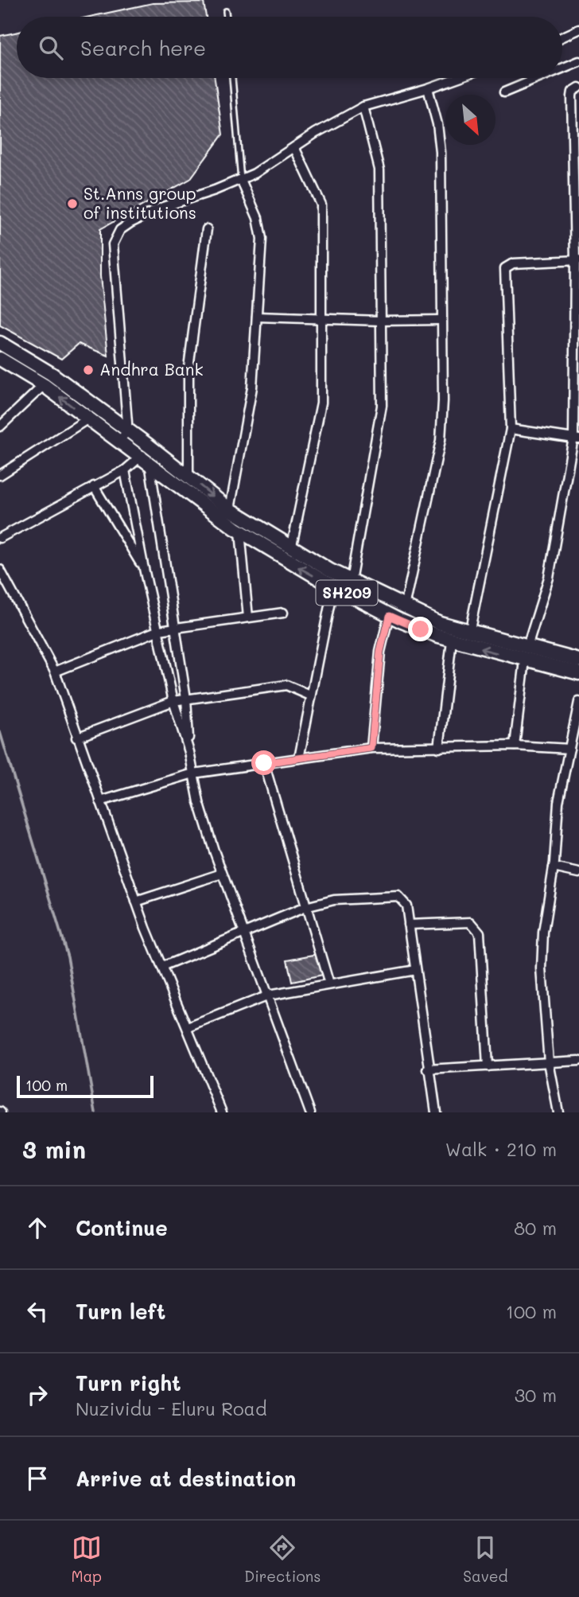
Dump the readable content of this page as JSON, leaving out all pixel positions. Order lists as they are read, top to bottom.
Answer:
{
  "streets": {
    "main road": ["SH209"]
  },
  "places": ["St.Anns group of institutions", "Andhra Bank"],
  "scale_bar": "100 m",
  "north": "bottom right",
  "page": {
    "search": "Search here",
    "scale": "100 m",
    "heading": ["3 min", "Walk · 210 m"],
    "list": [
      ["Continue", "80 m"],
      ["Turn left", "100 m"],
      ["Turn right", "Nuzividu - Eluru Road", "30 m"],
      "Arrive at destination"
    ],
    "nav": ["Map", "Directions", "Saved"]
  }
}
